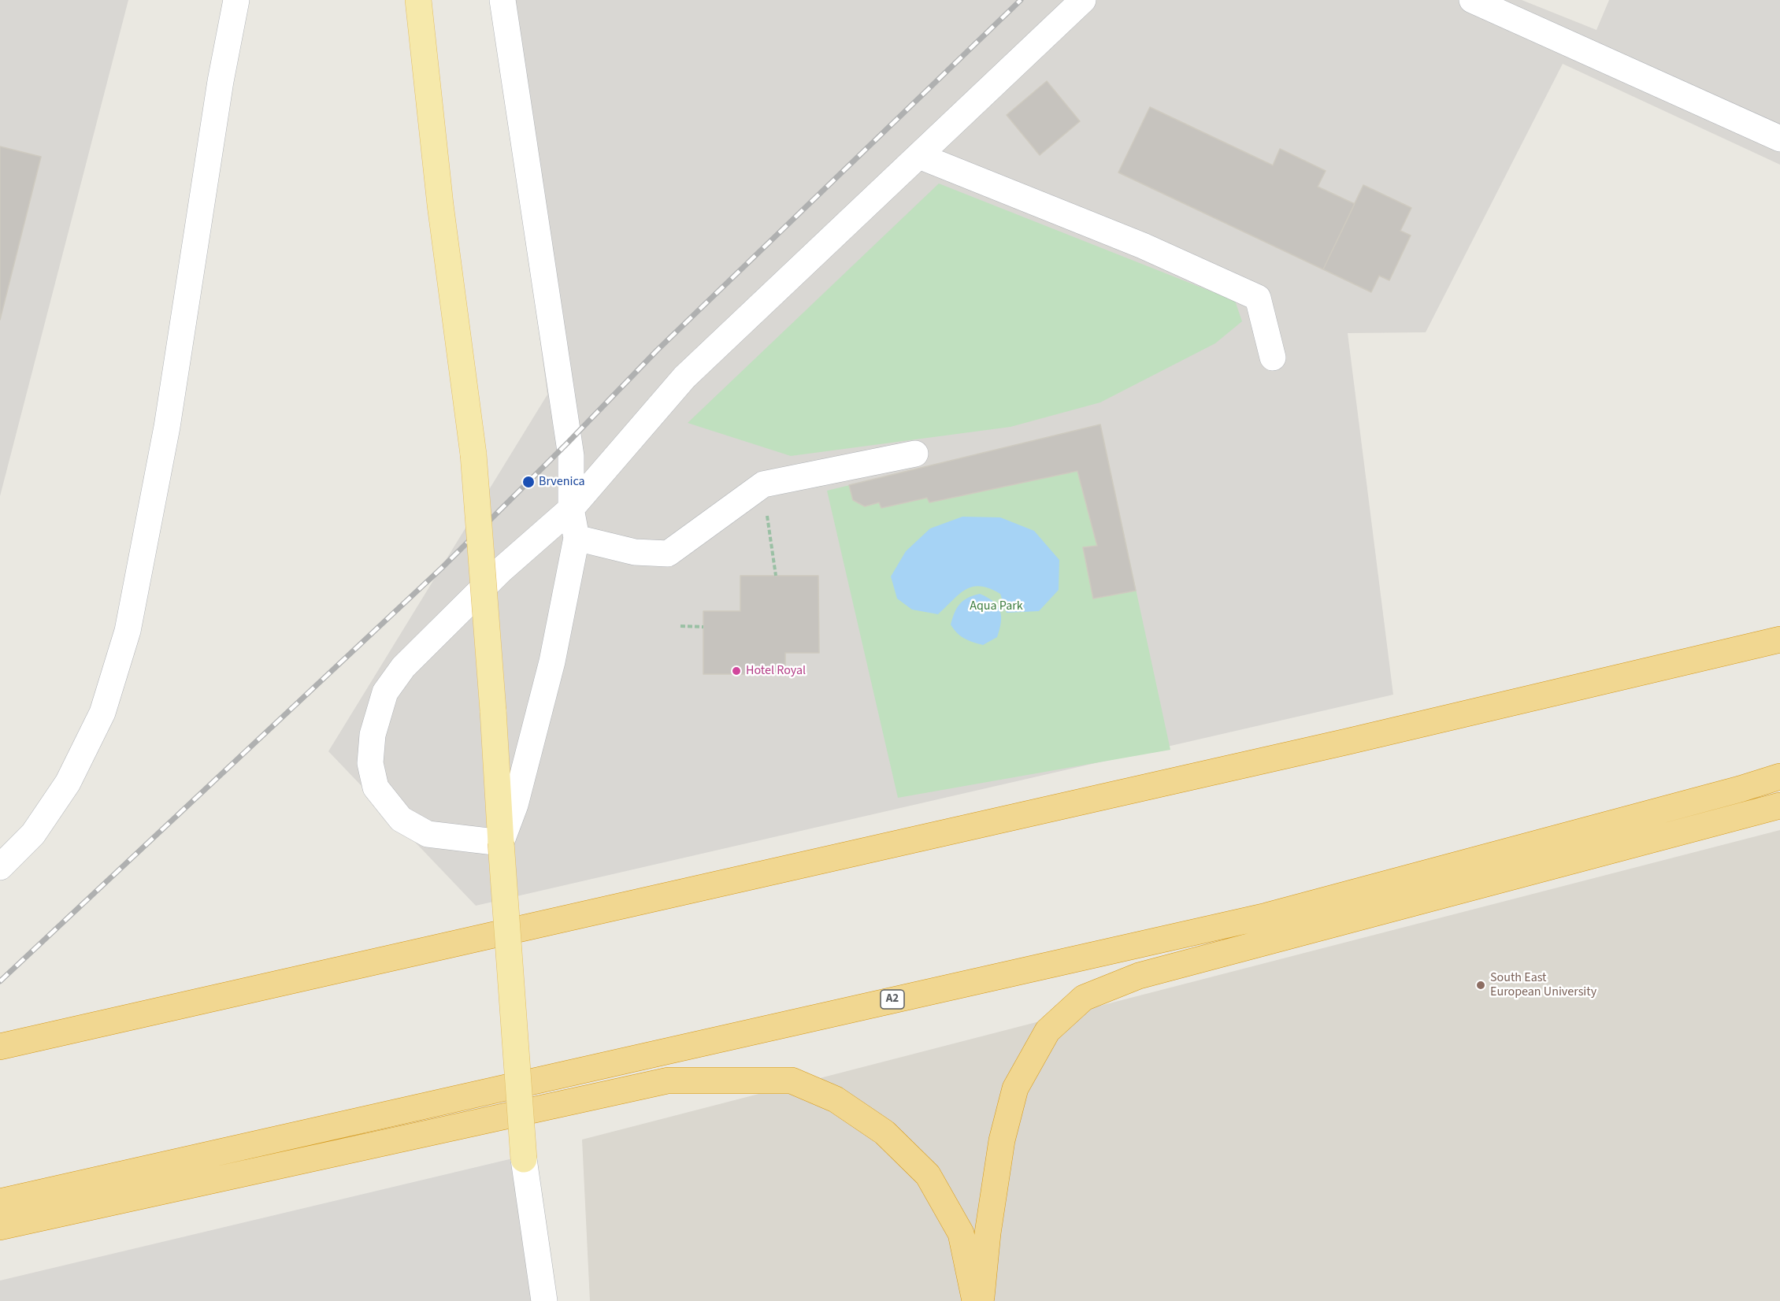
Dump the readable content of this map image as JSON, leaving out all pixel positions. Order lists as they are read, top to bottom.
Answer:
{
  "streets": {
    "highway": ["A2"]
  },
  "parks": ["Aqua Park"],
  "places": ["Brvenica", "Hotel Royal", "South East European University"]
}
